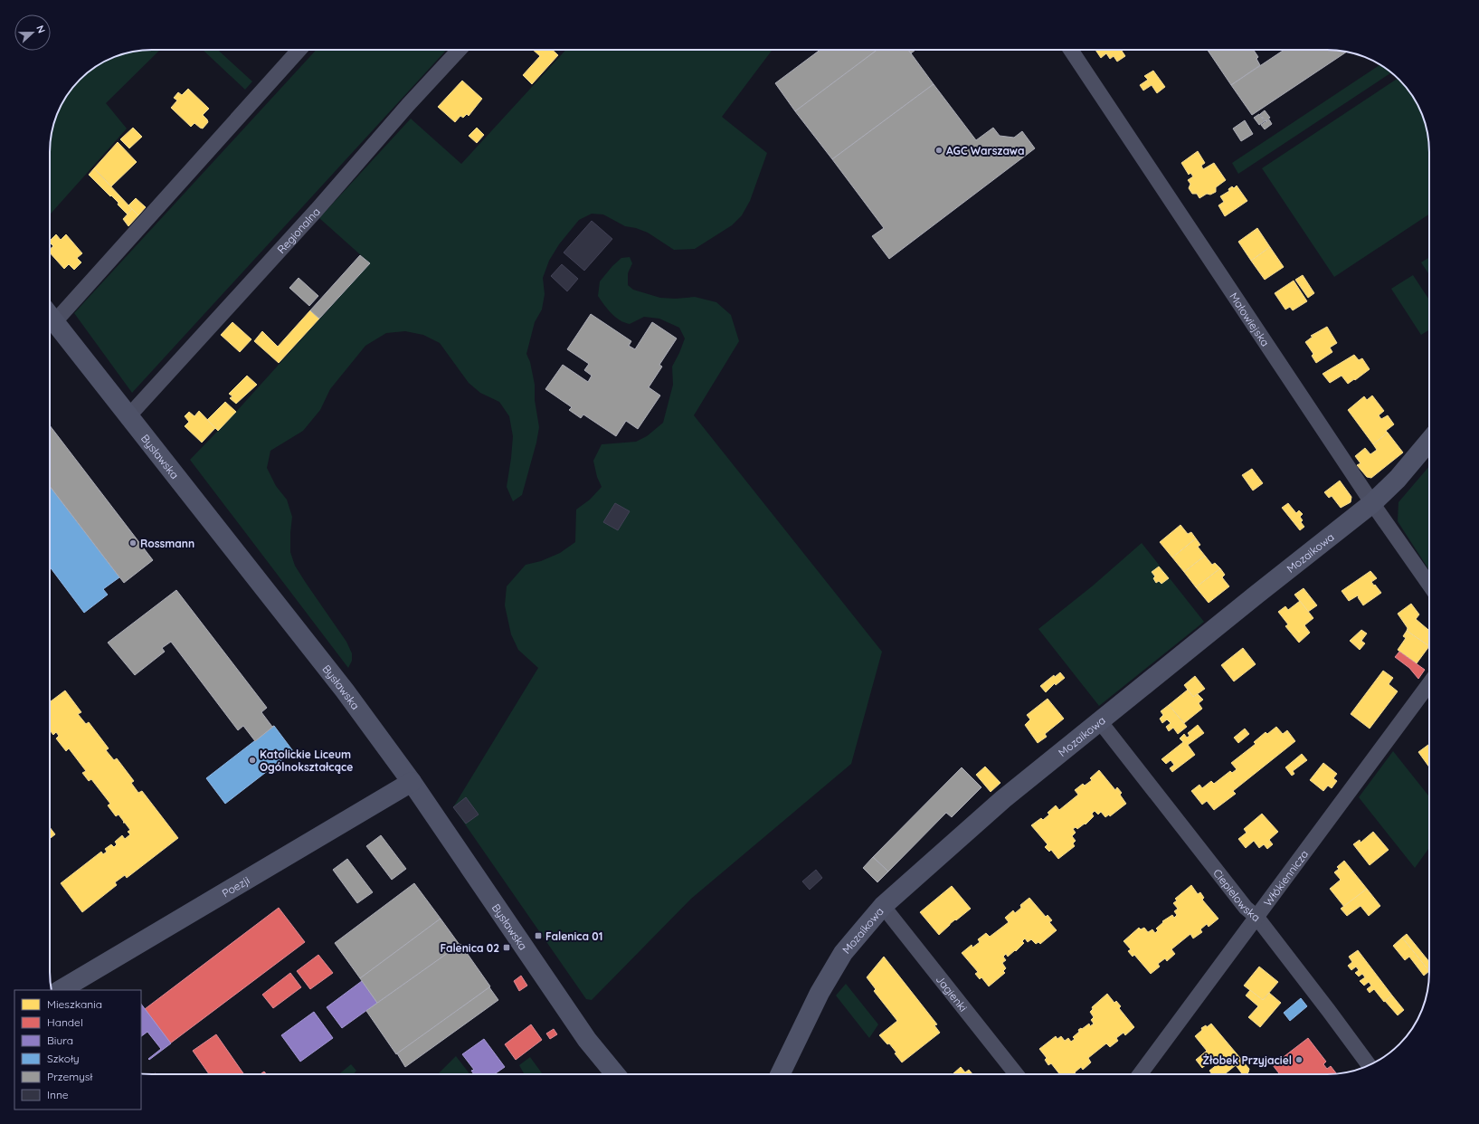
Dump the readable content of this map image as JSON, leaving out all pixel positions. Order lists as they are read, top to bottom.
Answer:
{
  "streets": {
    "street": [
      "Regionalna",
      "Małowiejska",
      "Bysławska",
      "Mozaikowa",
      "Włókiennicza",
      "Poezji",
      "Ciepielowska",
      "Jagienki"
    ]
  },
  "crossings": [
    ["Regionalna", "Bysławska"],
    ["Małowiejska", "Mozaikowa"],
    ["Bysławska", "Poezji"],
    ["Mozaikowa", "Ciepielowska"],
    ["Mozaikowa", "Jagienki"],
    ["Włókiennicza", "Ciepielowska"]
  ],
  "places": {
    "other": [
      "AGC Warszawa",
      "Rossmann",
      "Katolickie Liceum Ogólnokształcące",
      "Żłobek Przyjaciel"
    ],
    "transit": ["Falenica 01", "Falenica 02"]
  },
  "legend": [
    "Mieszkania",
    "Handel",
    "Biura",
    "Szkoły",
    "Przemysł",
    "Inne"
  ],
  "north": "right"
}
